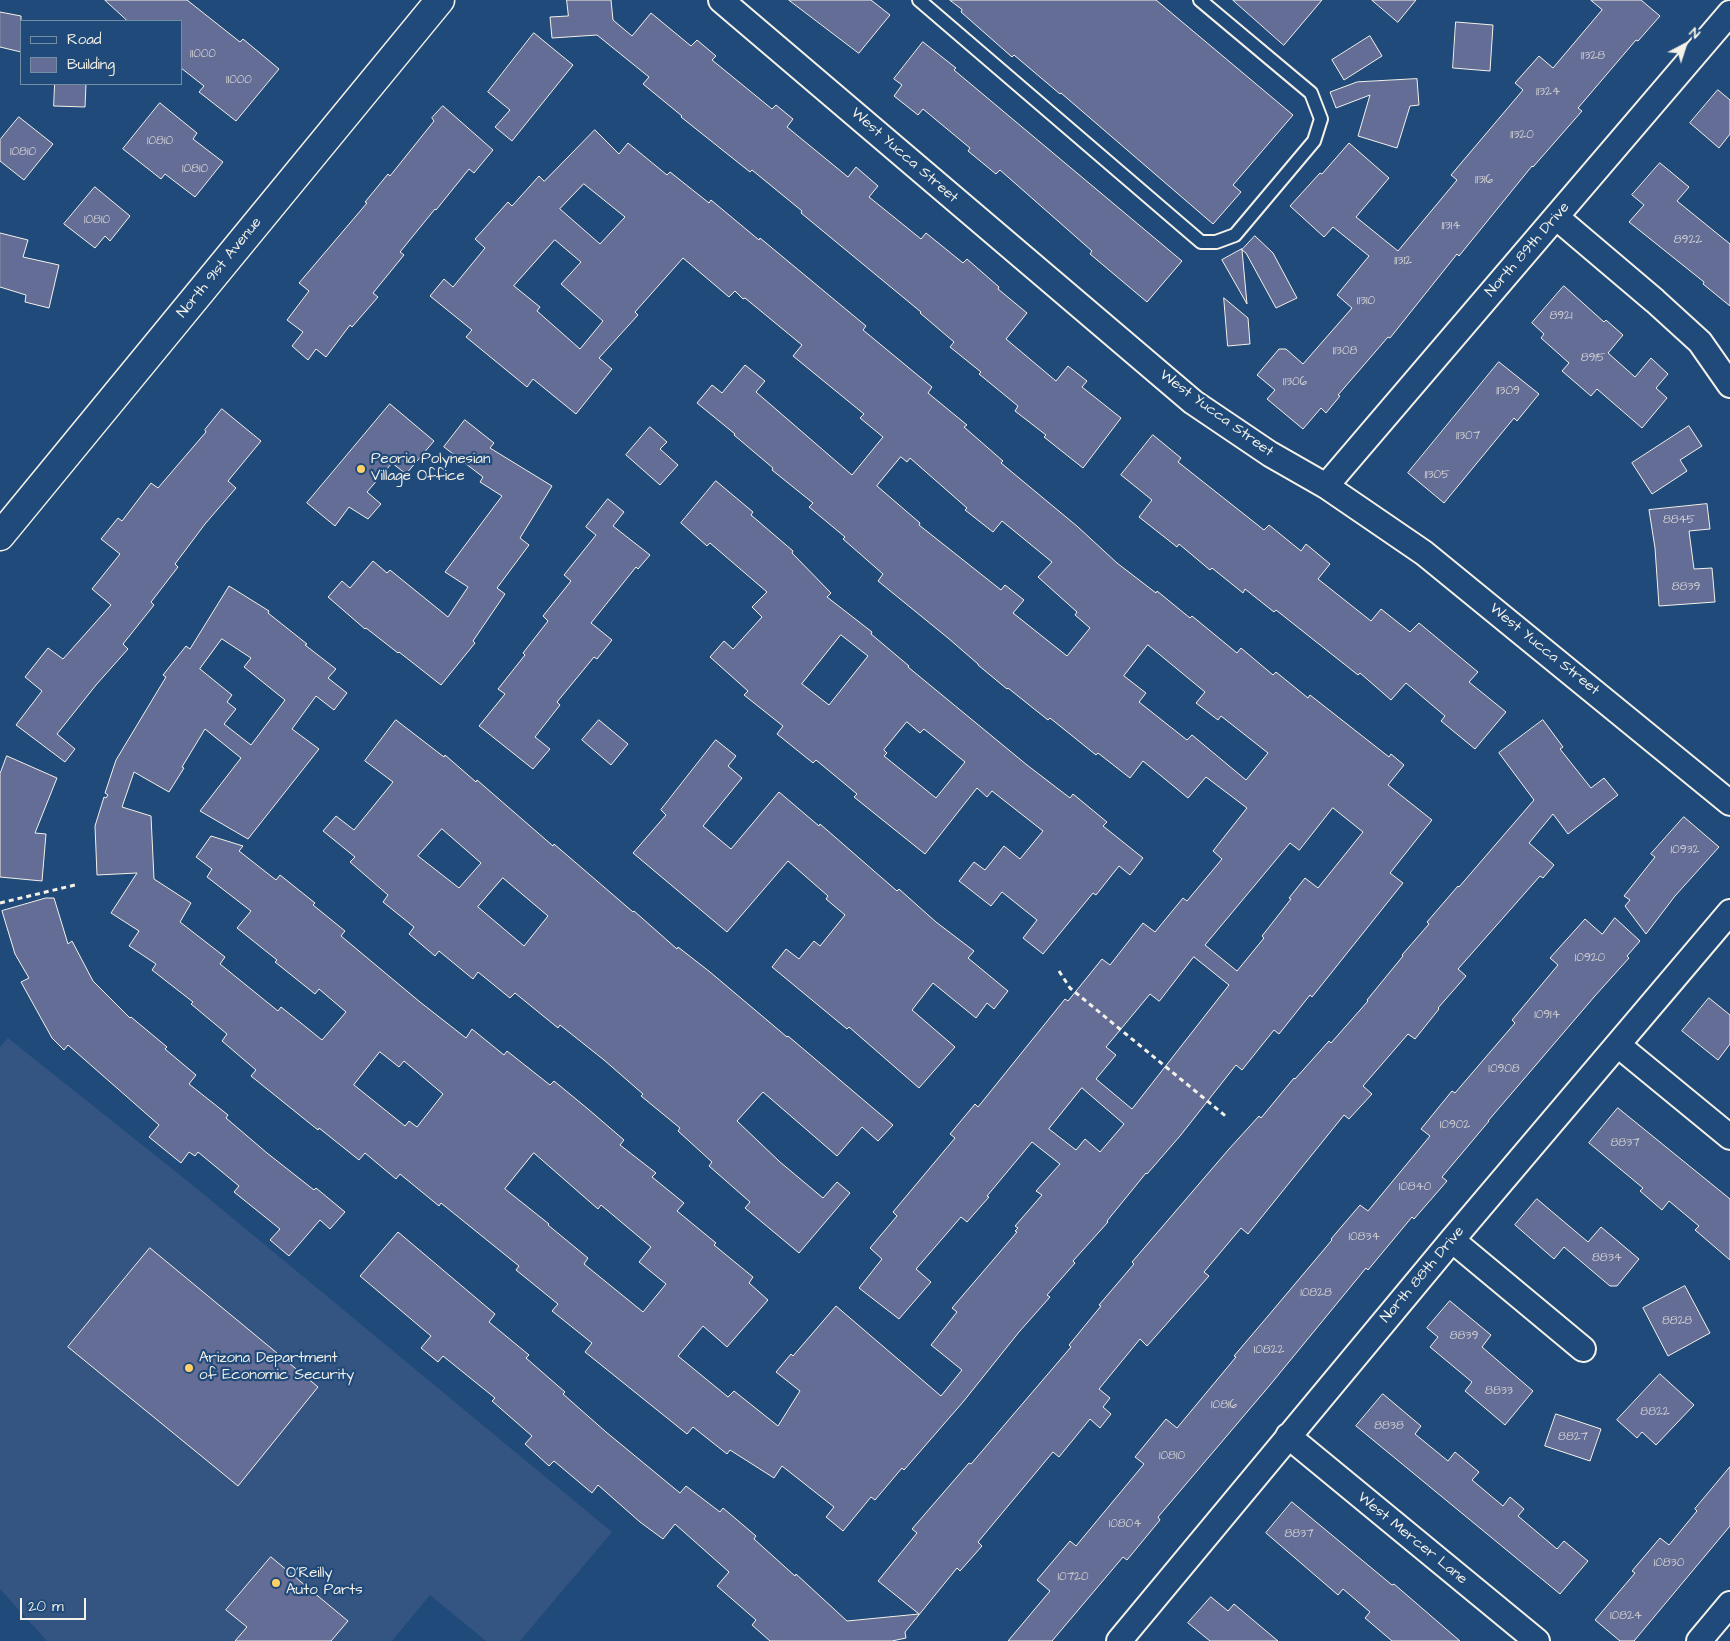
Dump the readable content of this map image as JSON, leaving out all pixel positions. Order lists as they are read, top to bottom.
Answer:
{
  "streets": {
    "main road": ["North 91st Avenue"],
    "street": [
      "West Yucca Street",
      "North 89th Drive",
      "North 88th Drive",
      "West Mercer Lane"
    ]
  },
  "crossings": [
    ["West Yucca Street", "North 89th Drive"],
    ["North 88th Drive", "West Mercer Lane"]
  ],
  "places": ["Peoria Polynesian Village Office", "Arizona Department of Economic Security", "O'Reilly Auto Parts"],
  "house_numbers": [
    "11000",
    "11328",
    "11000",
    "11324",
    "11320",
    "10810",
    "10810",
    "10810",
    "11316",
    "10810",
    "11314",
    "8922",
    "11312",
    "11310",
    "8921",
    "11308",
    "8915",
    "11306",
    "11309",
    "11307",
    "11305",
    "8845",
    "8839",
    "10932",
    "10920",
    "10914",
    "10908",
    "10902",
    "8837",
    "10840",
    "10834",
    "8834",
    "10828",
    "8828",
    "8839",
    "10822",
    "8833",
    "10816",
    "8822",
    "8838",
    "8827",
    "10810",
    "10804",
    "8837",
    "10830",
    "10720",
    "10824"
  ],
  "legend": ["Road", "Building"],
  "scale_bar": "20 m",
  "north": "top right"
}
